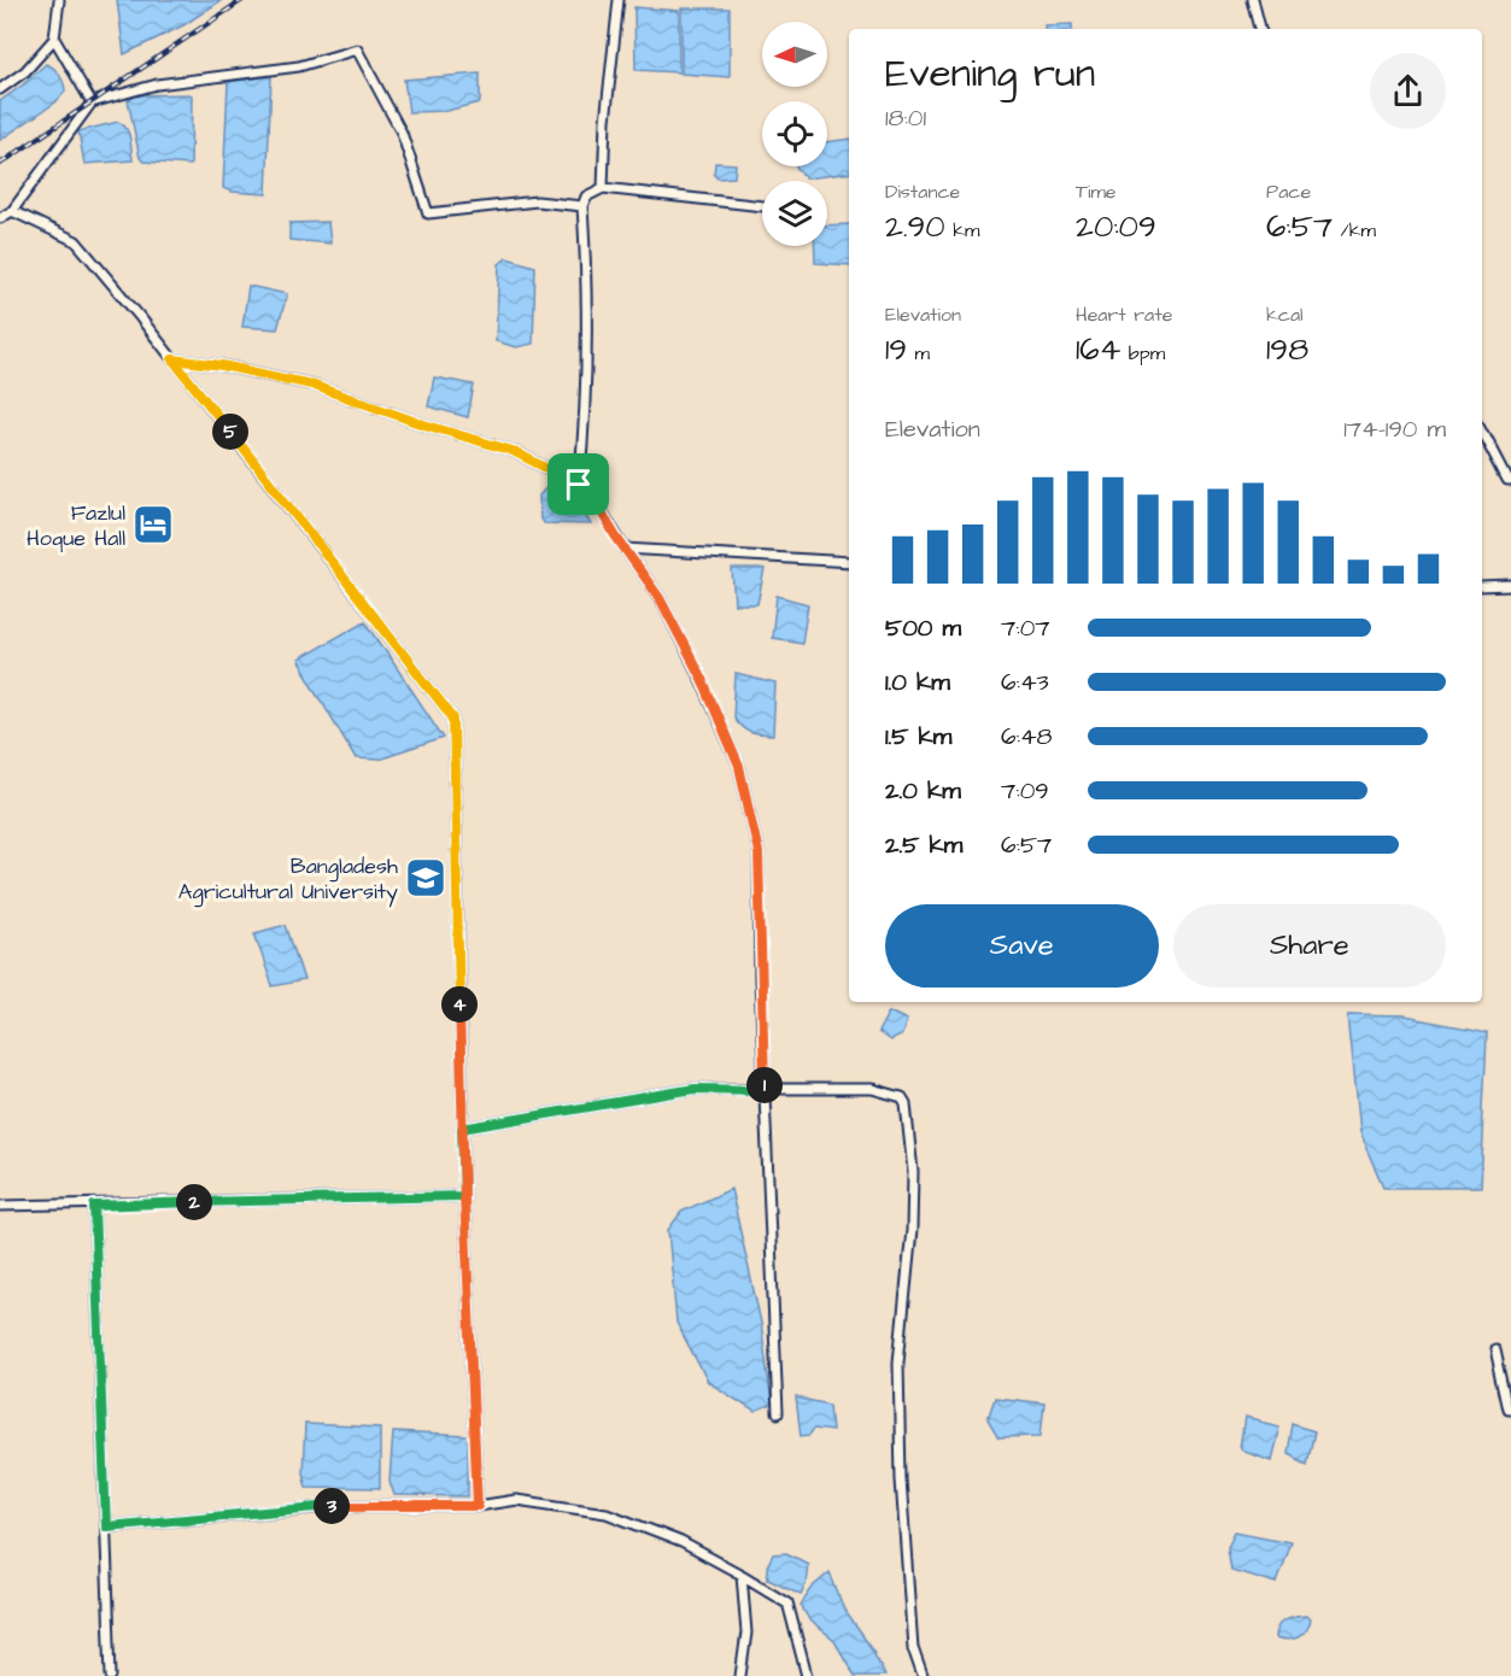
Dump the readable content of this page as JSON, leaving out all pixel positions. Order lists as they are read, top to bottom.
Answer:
{
  "places": {
    "hotel": ["Fazlul Hoque Hall"],
    "school or university": ["Bangladesh Agricultural University"]
  },
  "north": "left",
  "page": {
    "heading": ["Evening run", "18:01"],
    "stats": [
      ["Distance", "2.90 km"],
      ["Time", "20:09"],
      ["Pace", "6:57 /km"],
      ["Elevation", "19 m"],
      ["Heart rate", "164 bpm"],
      ["kcal", "198"]
    ],
    "chart": ["Elevation", "174–190 m"],
    "pins": [
      "5",
      "4",
      "1",
      "2",
      "3"
    ],
    "list": [
      {
        "name": "500 m",
        "note": "7:07"
      },
      {
        "name": "1.0 km",
        "note": "6:43"
      },
      {
        "name": "1.5 km",
        "note": "6:48"
      },
      {
        "name": "2.0 km",
        "note": "7:09"
      },
      {
        "name": "2.5 km",
        "note": "6:57"
      }
    ],
    "buttons": ["Save", "Share"]
  }
}
